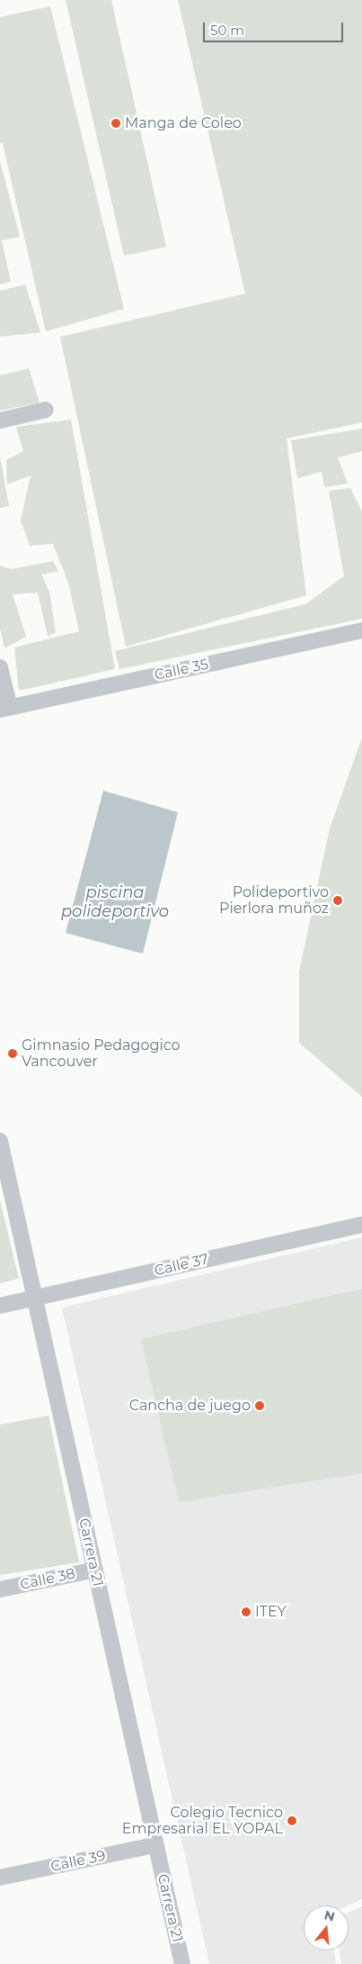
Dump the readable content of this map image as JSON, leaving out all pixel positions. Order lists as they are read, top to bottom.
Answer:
{
  "streets": {
    "street": [
      "Calle 35",
      "Calle 37",
      "Carrera 21",
      "Calle 38",
      "Calle 39"
    ]
  },
  "crossings": [
    ["Calle 37", "Carrera 21"],
    ["Carrera 21", "Calle 38"],
    ["Carrera 21", "Calle 39"]
  ],
  "water": ["piscina polideportivo"],
  "places": [
    "Manga de Coleo",
    "Polideportivo Pierlora muñoz",
    "Gimnasio Pedagogico Vancouver",
    "Cancha de juego",
    "ITEY",
    "Colegio Tecnico Empresarial EL YOPAL"
  ],
  "scale_bar": "50 m",
  "north": "top"
}
